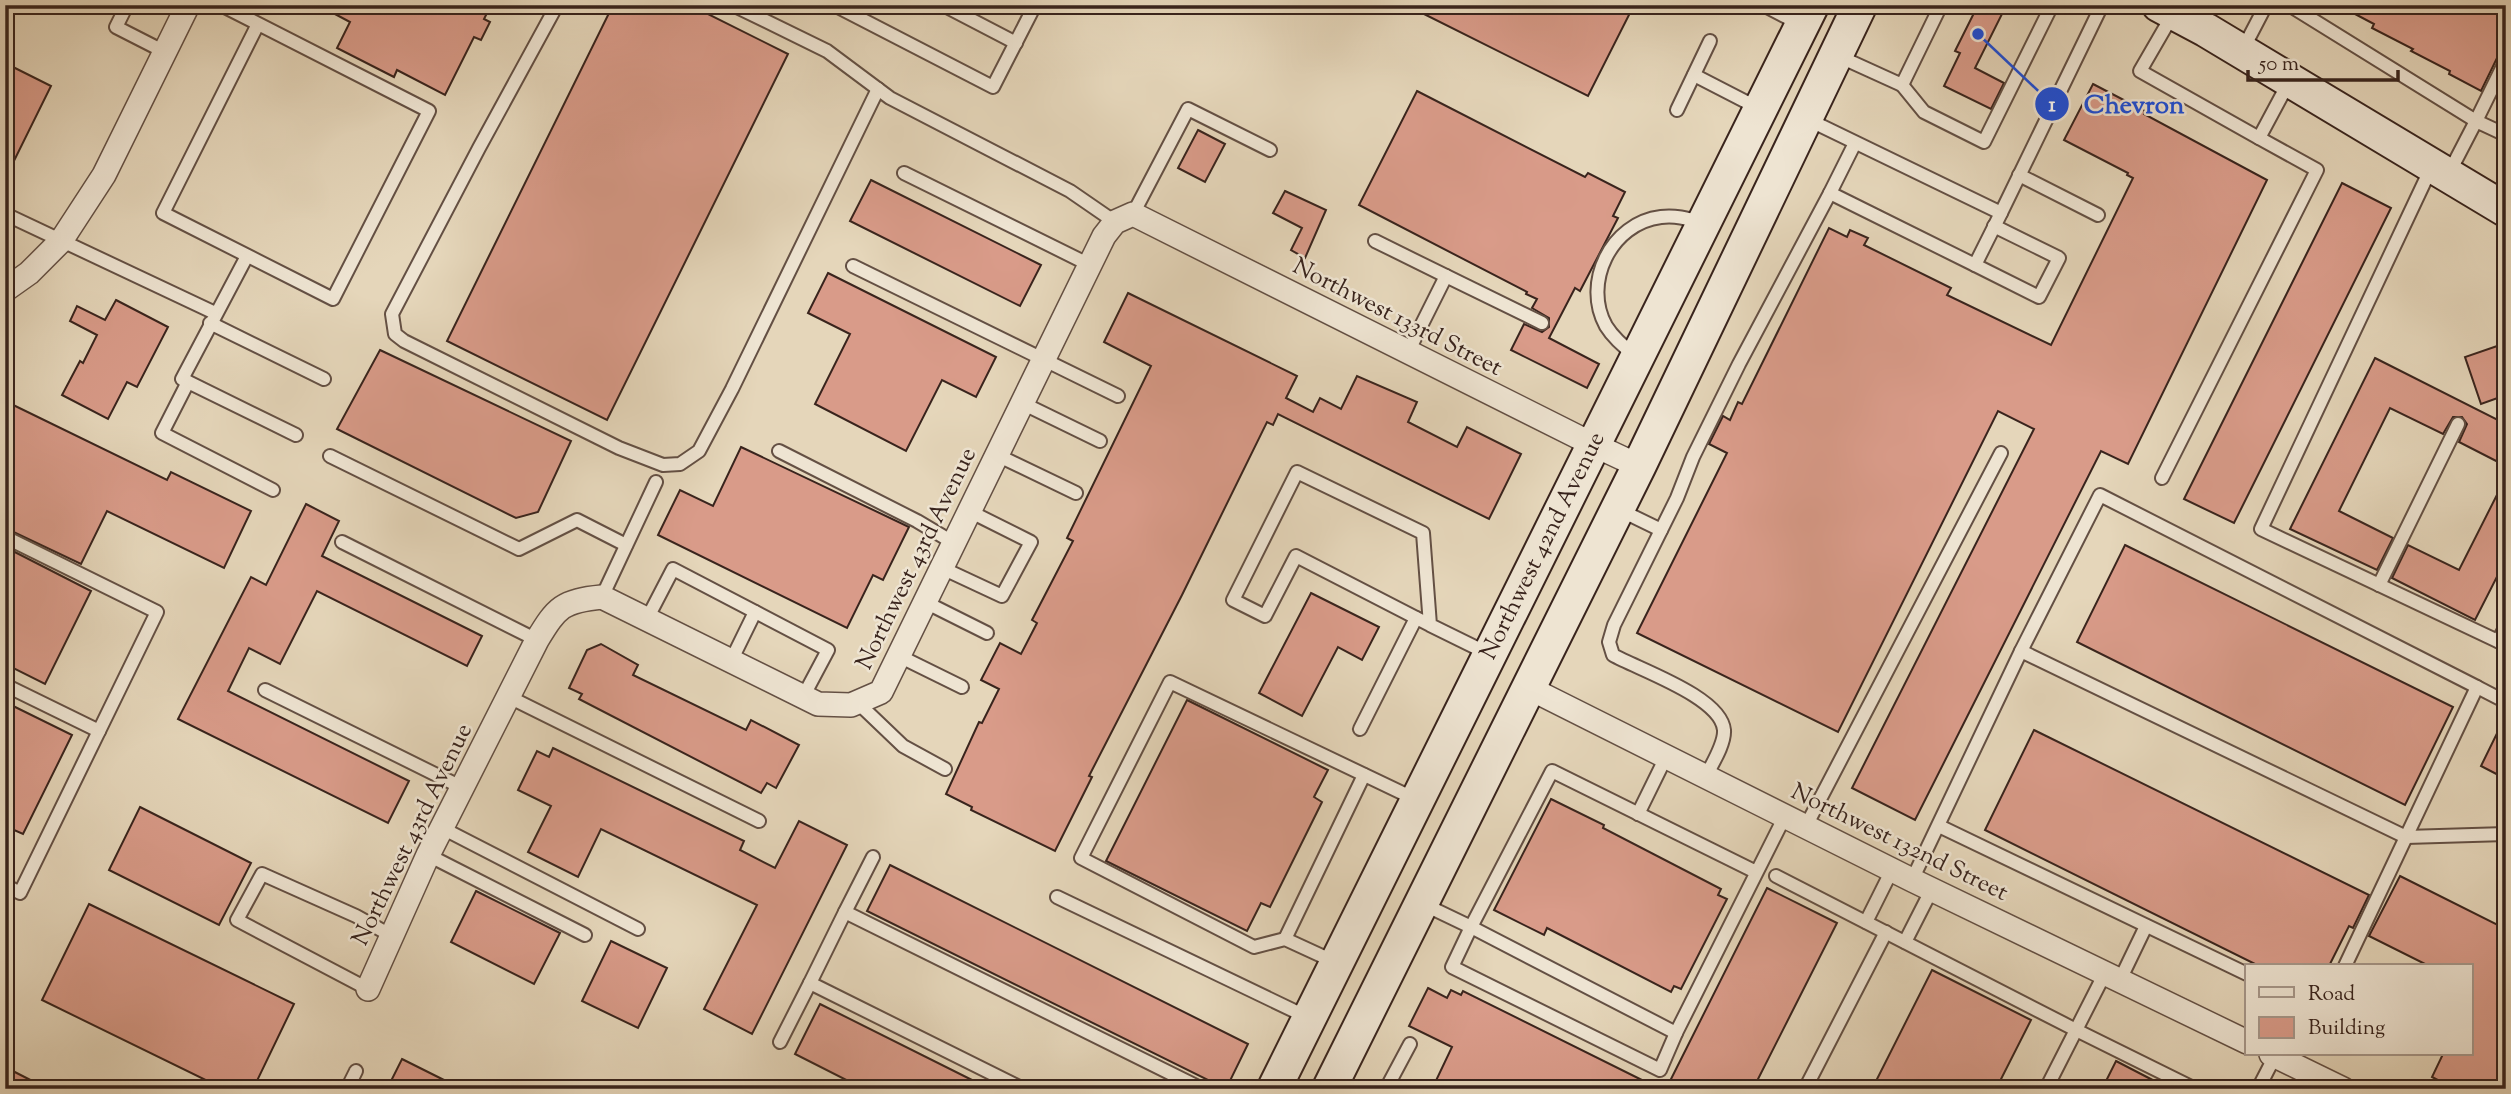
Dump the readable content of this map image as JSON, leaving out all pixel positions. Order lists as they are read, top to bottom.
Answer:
{
  "streets": {
    "main road": ["Northwest 42nd Avenue"],
    "street": ["Northwest 133rd Street", "Northwest 43rd Avenue", "Northwest 132nd Street"]
  },
  "crossings": [
    ["Northwest 133rd Street", "Northwest 42nd Avenue"],
    ["Northwest 133rd Street", "Northwest 43rd Avenue"],
    ["Northwest 42nd Avenue", "Northwest 132nd Street"]
  ],
  "places": ["Chevron"],
  "legend": ["Road", "Building"],
  "scale_bar": "50 m"
}
